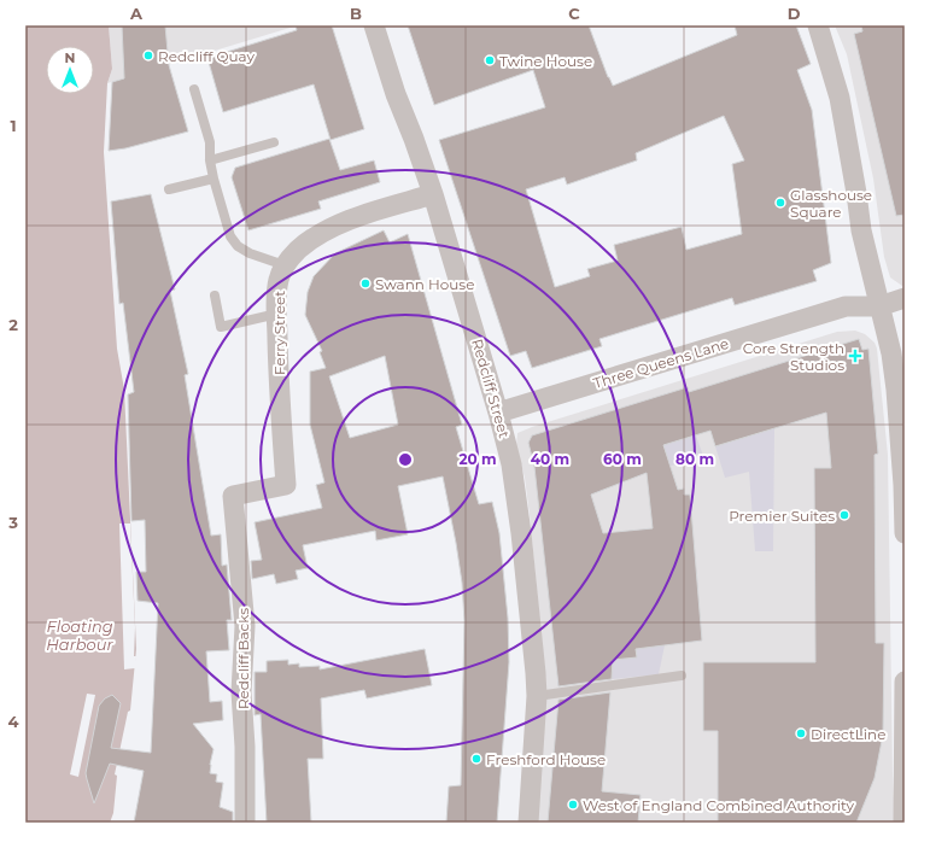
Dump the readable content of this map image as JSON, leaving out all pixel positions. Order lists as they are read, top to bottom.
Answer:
{
  "streets": {
    "street": [
      "Ferry Street",
      "Three Queens Lane",
      "Redcliff Street",
      "Redcliff Backs"
    ]
  },
  "crossings": [
    ["Ferry Street", "Redcliff Street"],
    ["Ferry Street", "Redcliff Backs"],
    ["Three Queens Lane", "Redcliff Street"]
  ],
  "water": ["Floating Harbour"],
  "places": {
    "other": [
      "Redcliff Quay",
      "Twine House",
      "Glasshouse Square",
      "Swann House",
      "Premier Suites",
      "DirectLine",
      "Freshford House",
      "West of England Combined Authority"
    ],
    "health": ["Core Strength Studios"]
  },
  "north": "top",
  "grid": {
    "columns": [
      "A",
      "B",
      "C",
      "D"
    ],
    "rows": [
      "1",
      "2",
      "3",
      "4"
    ]
  },
  "rings": [
    "20 m",
    "40 m",
    "60 m",
    "80 m"
  ]
}
